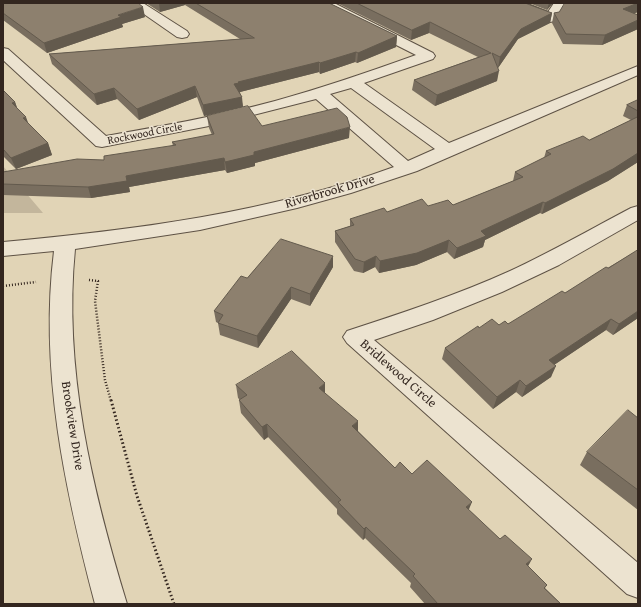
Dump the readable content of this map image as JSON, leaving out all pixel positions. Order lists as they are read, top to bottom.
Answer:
{
  "streets": {
    "street": [
      "Rockwood Circle",
      "Riverbrook Drive",
      "Bridlewood Circle",
      "Brookview Drive"
    ]
  },
  "crossings": [
    ["Riverbrook Drive", "Brookview Drive"]
  ]
}
